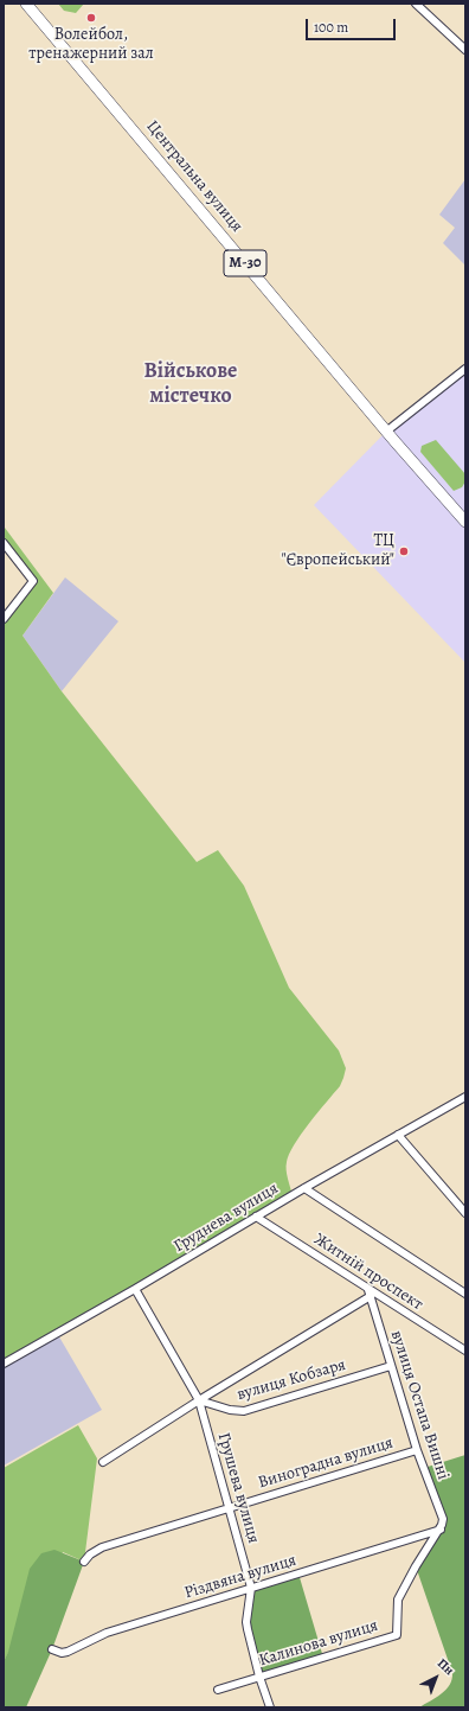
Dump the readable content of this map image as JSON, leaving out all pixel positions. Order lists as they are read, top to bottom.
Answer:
{
  "streets": {
    "highway": ["Центральна вулиця", "М-30"],
    "street": [
      "Груднева вулиця",
      "Житній проспект",
      "вулиця Кобзаря",
      "вулиця Остапа Вишні",
      "Виноградна вулиця",
      "Грушева вулиця",
      "Різдвяна вулиця",
      "Калинова вулиця"
    ]
  },
  "crossings": [
    ["Груднева вулиця", "Житній проспект"],
    ["Груднева вулиця", "Грушева вулиця"],
    ["Житній проспект", "вулиця Кобзаря"],
    ["Житній проспект", "вулиця Остапа Вишні"],
    ["вулиця Кобзаря", "вулиця Остапа Вишні"],
    ["вулиця Кобзаря", "Грушева вулиця"],
    ["вулиця Остапа Вишні", "Виноградна вулиця"],
    ["вулиця Остапа Вишні", "Різдвяна вулиця"],
    ["вулиця Остапа Вишні", "Калинова вулиця"],
    ["Виноградна вулиця", "Грушева вулиця"],
    ["Грушева вулиця", "Різдвяна вулиця"],
    ["Грушева вулиця", "Калинова вулиця"],
    ["Різдвяна вулиця", "Калинова вулиця"]
  ],
  "districts": ["Військове містечко"],
  "places": ["Волейбол, тренажерний зал", "ТЦ \"Європейський\""],
  "scale_bar": "100 m",
  "north": "top right"
}
